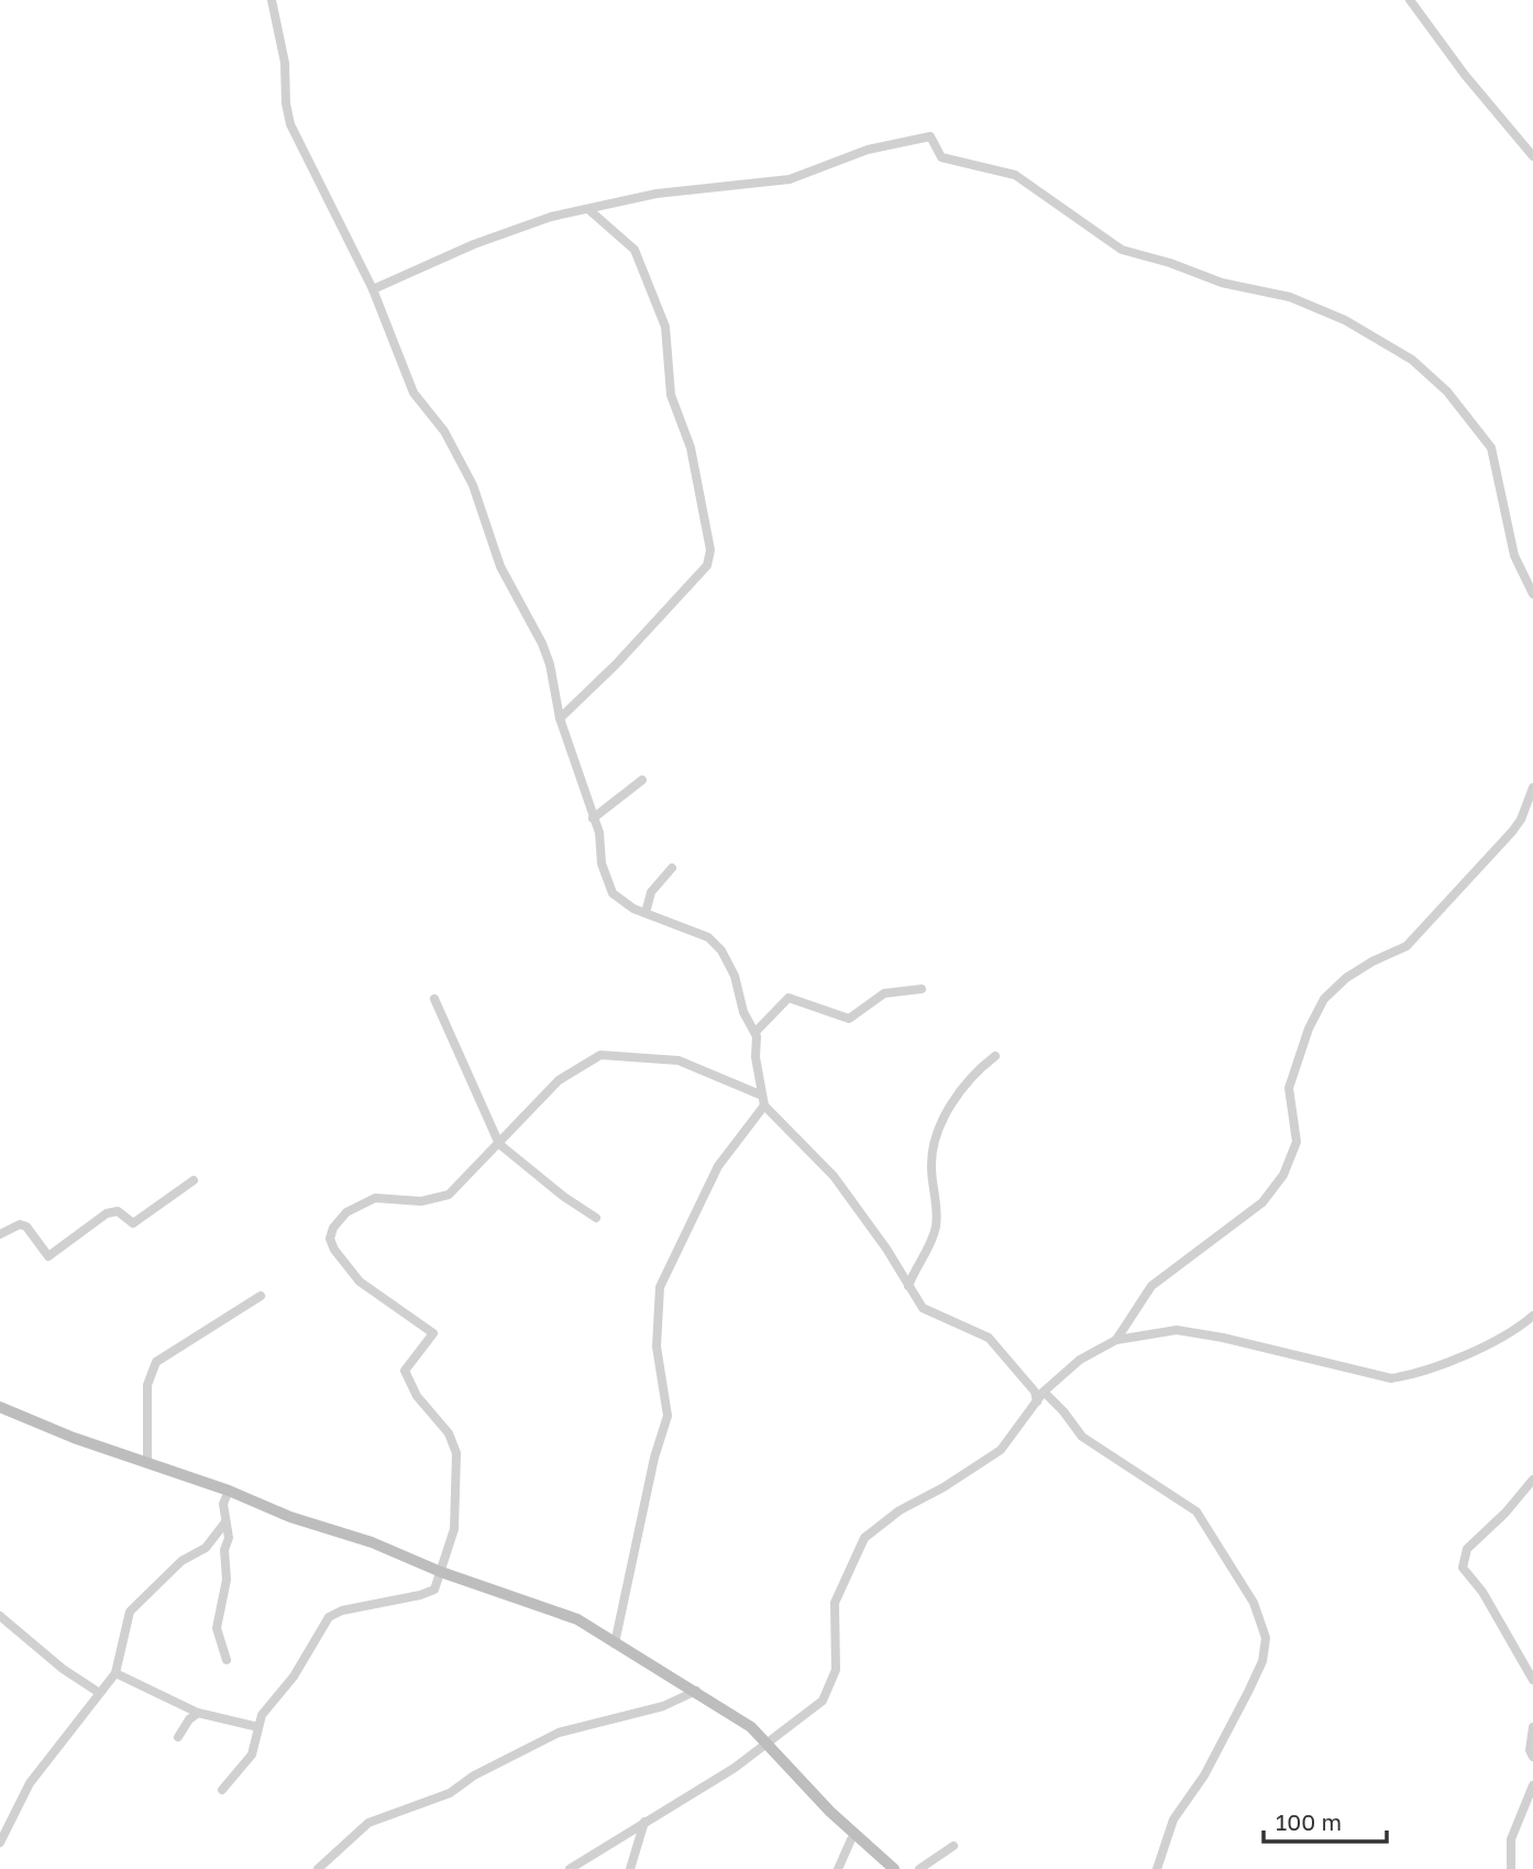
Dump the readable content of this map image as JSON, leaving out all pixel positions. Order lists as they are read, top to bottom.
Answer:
{
  "scale_bar": "100 m"
}
